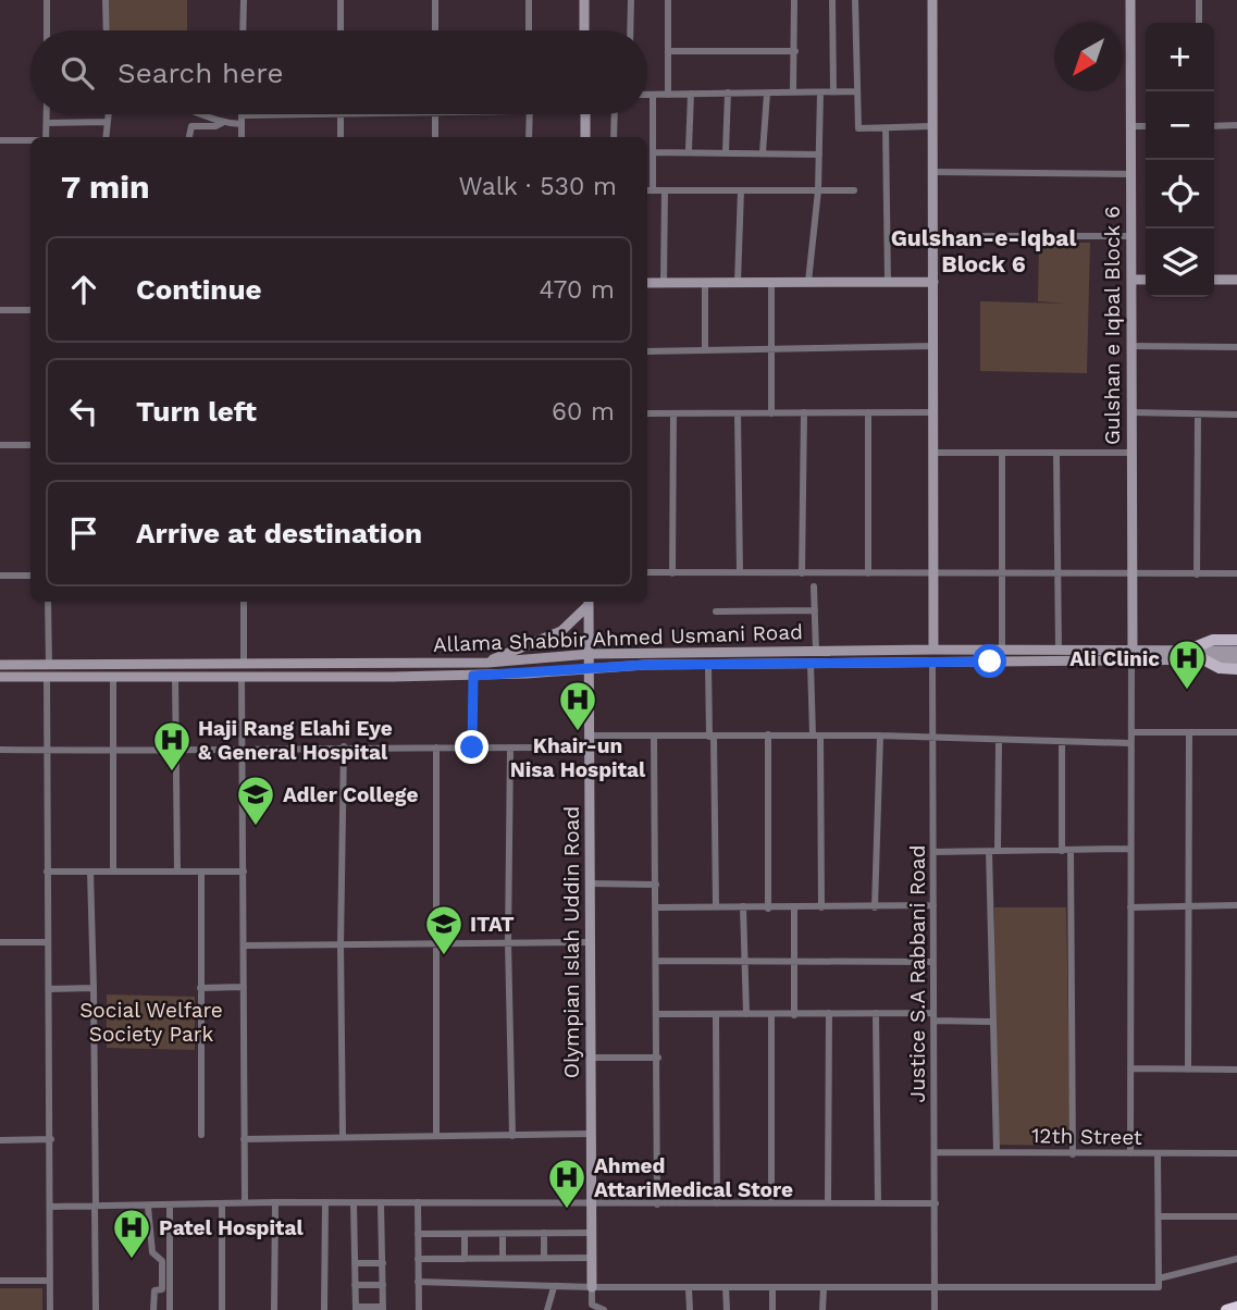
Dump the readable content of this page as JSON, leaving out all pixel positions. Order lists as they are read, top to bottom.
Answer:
{
  "streets": {
    "main road": ["Gulshan e Iqbal Block 6", "Allama Shabbir Ahmed Usmani Road", "Olympian Islah Uddin Road"],
    "street": ["Justice S.A Rabbani Road", "12th Street"]
  },
  "crossings": [
    ["Gulshan e Iqbal Block 6", "Allama Shabbir Ahmed Usmani Road"],
    ["Allama Shabbir Ahmed Usmani Road", "Olympian Islah Uddin Road"],
    ["Allama Shabbir Ahmed Usmani Road", "Justice S.A Rabbani Road"],
    ["Justice S.A Rabbani Road", "12th Street"]
  ],
  "districts": ["Gulshan-e-Iqbal Block 6"],
  "parks": ["Social Welfare Society Park"],
  "places": {
    "hospital": [
      "Ali Clinic",
      "Khair-un Nisa Hospital",
      "Haji Rang Elahi Eye & General Hospital",
      "Ahmed AttariMedical Store",
      "Patel Hospital"
    ],
    "school or university": ["Adler College", "ITAT"]
  },
  "north": "bottom left",
  "page": {
    "map_buttons": ["+", "−"],
    "search": "Search here",
    "heading": ["7 min", "Walk · 530 m"],
    "list": [
      ["Continue", "470 m"],
      ["Turn left", "60 m"],
      "Arrive at destination"
    ]
  }
}
